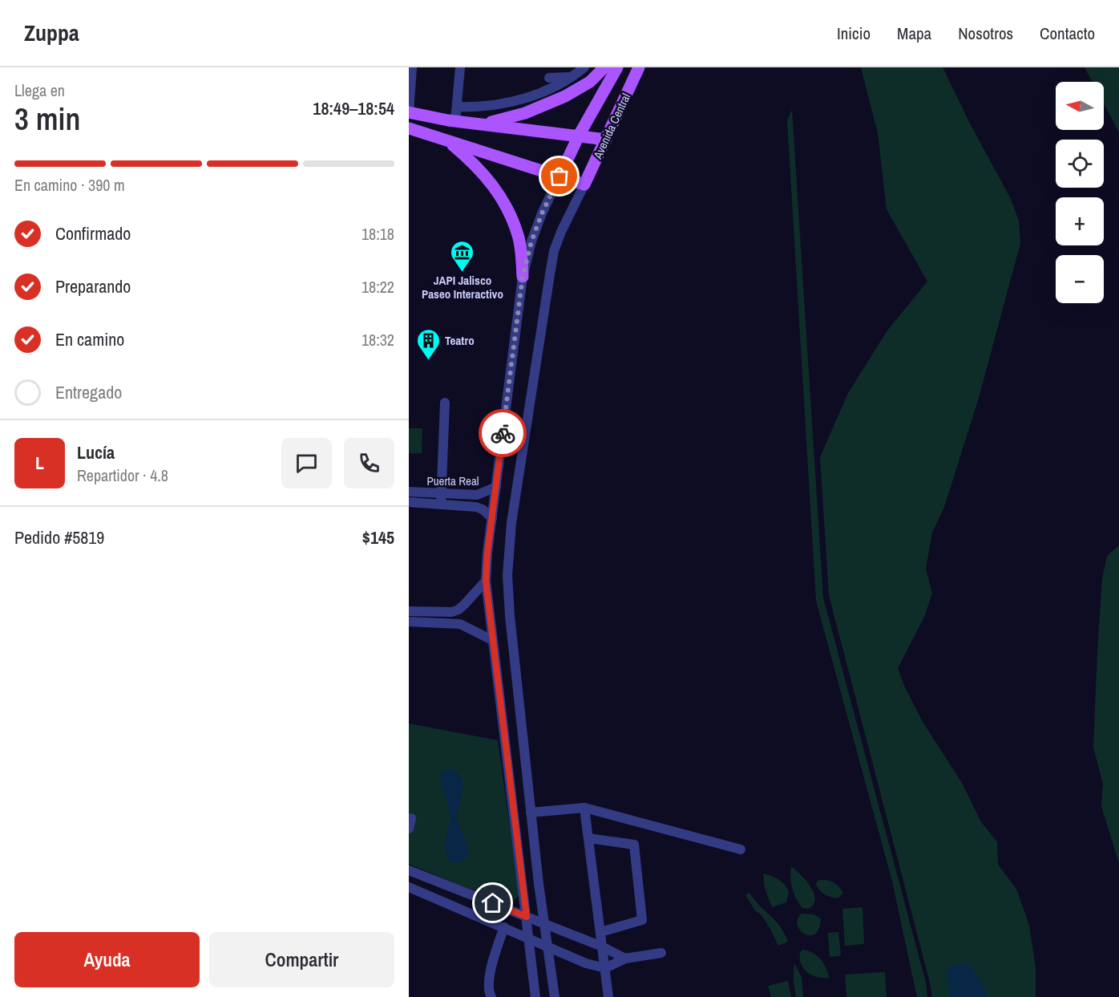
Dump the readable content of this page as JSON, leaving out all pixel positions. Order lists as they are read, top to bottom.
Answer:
{
  "streets": {
    "main road": ["Avenida Central"],
    "street": ["Puerta Real"]
  },
  "places": {
    "museum": ["JAPI Jalisco Paseo Interactivo"],
    "building": ["Teatro"]
  },
  "north": "left",
  "page": {
    "header": "Zuppa",
    "nav": [
      "Inicio",
      "Mapa",
      "Nosotros",
      "Contacto"
    ],
    "heading": ["3 min", "Llega en", "18:49–18:54"],
    "panel": [
      "Lucía",
      "Repartidor · 4.8",
      "Pedido #5819",
      "$145"
    ],
    "map_buttons": ["+", "−"],
    "bar": "En camino · 390 m",
    "list": [
      ["Confirmado", "18:18"],
      ["Preparando", "18:22"],
      ["En camino", "18:32"],
      "Entregado"
    ],
    "round": "L",
    "buttons": ["Ayuda", "Compartir"]
  }
}
